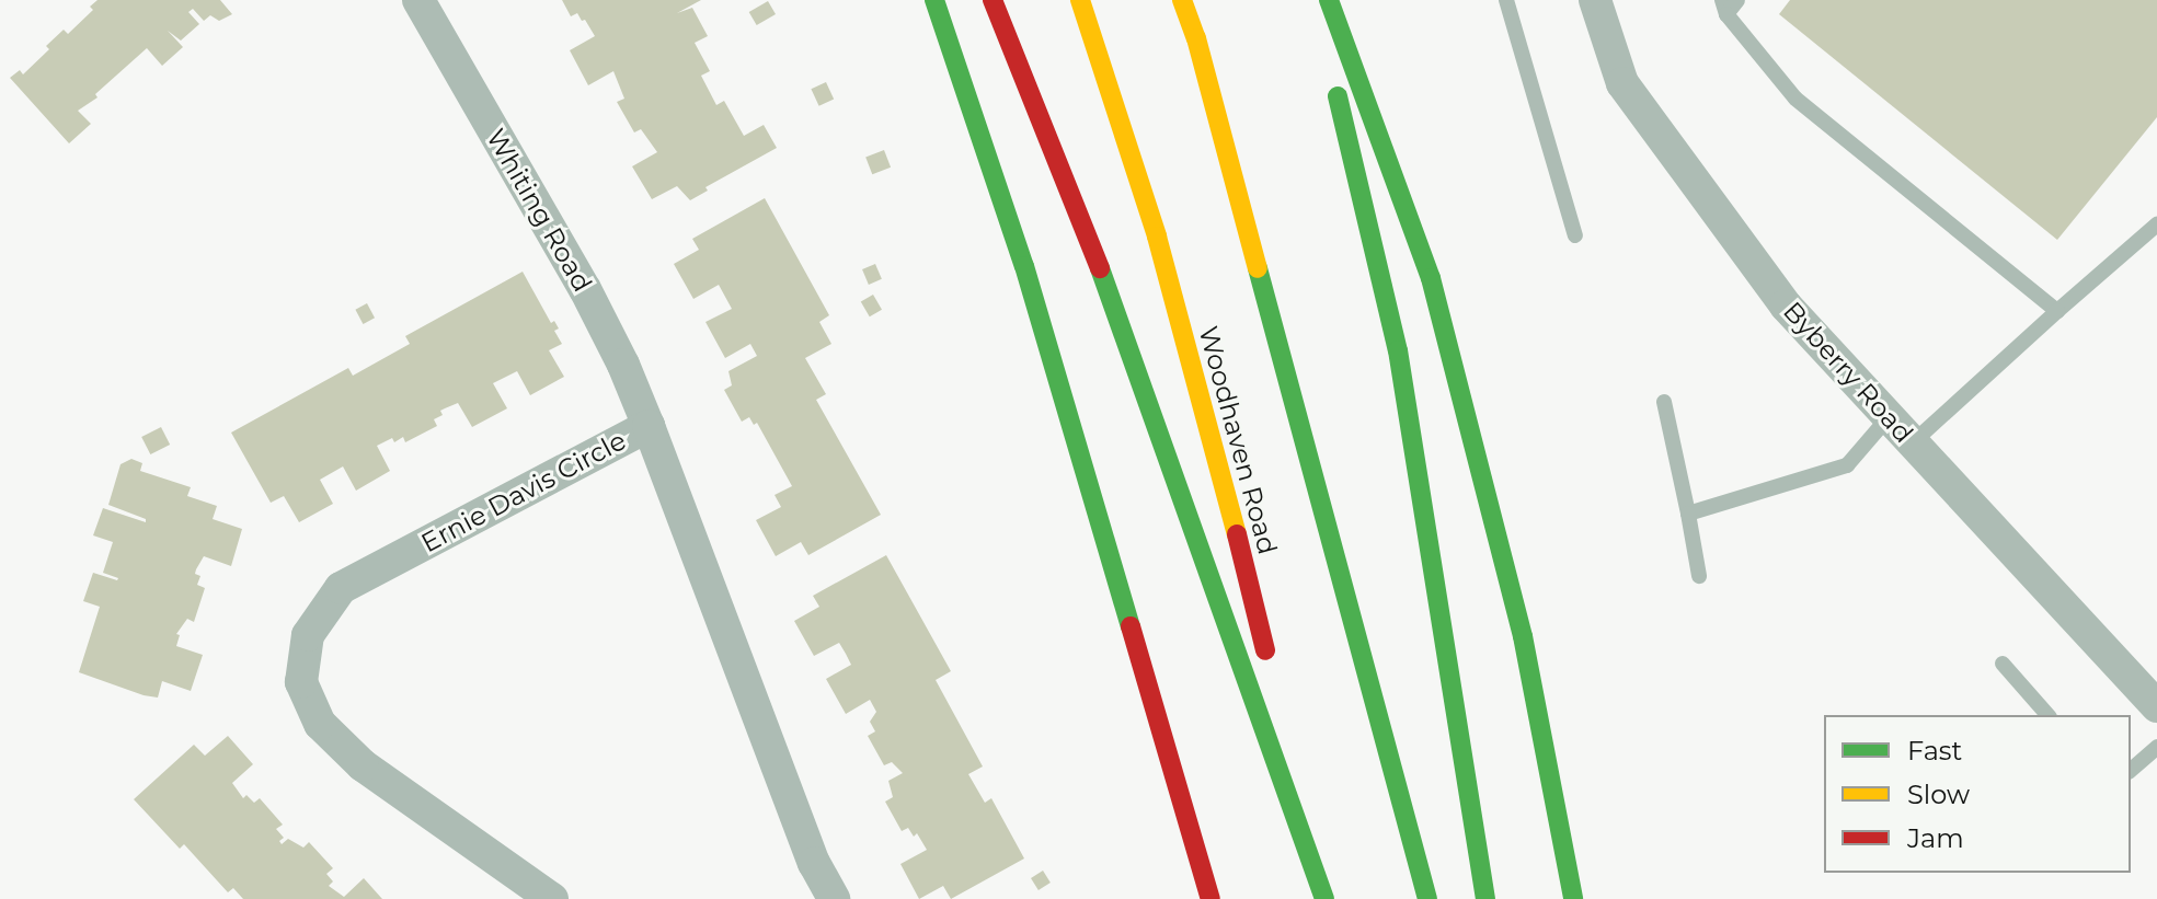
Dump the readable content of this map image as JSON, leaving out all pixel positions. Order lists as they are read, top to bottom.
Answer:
{
  "streets": {
    "highway": ["Woodhaven Road"],
    "street": ["Whiting Road", "Byberry Road", "Ernie Davis Circle"]
  },
  "crossings": [
    ["Whiting Road", "Ernie Davis Circle"]
  ],
  "legend": ["Fast", "Slow", "Jam"]
}
